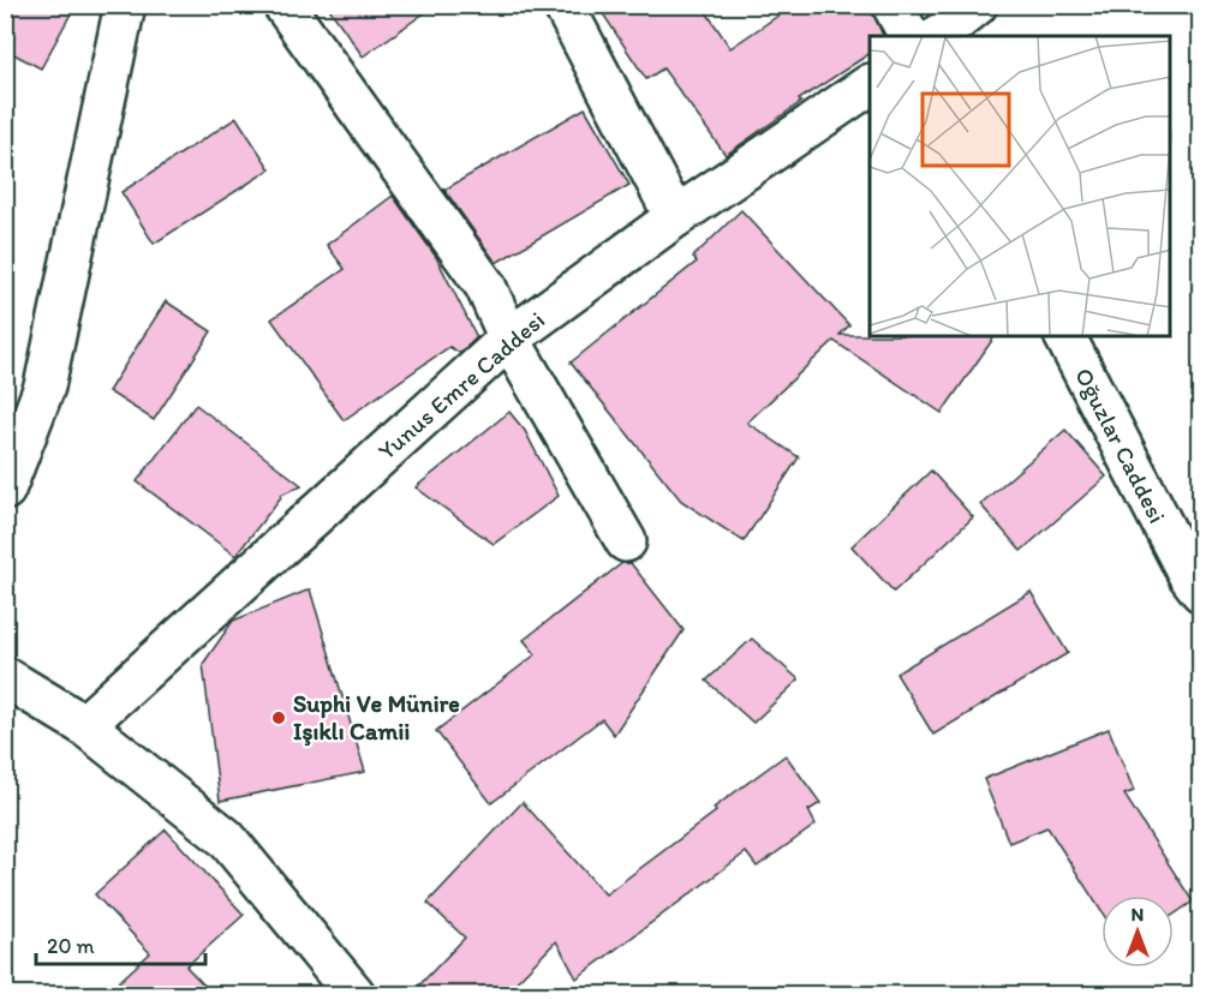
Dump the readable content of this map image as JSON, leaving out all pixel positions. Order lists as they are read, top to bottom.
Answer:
{
  "streets": {
    "street": ["Yunus Emre Caddesi", "Oğuzlar Caddesi"]
  },
  "places": ["Suphi Ve Münire Işıklı Camii"],
  "scale_bar": "20 m",
  "north": "top"
}
